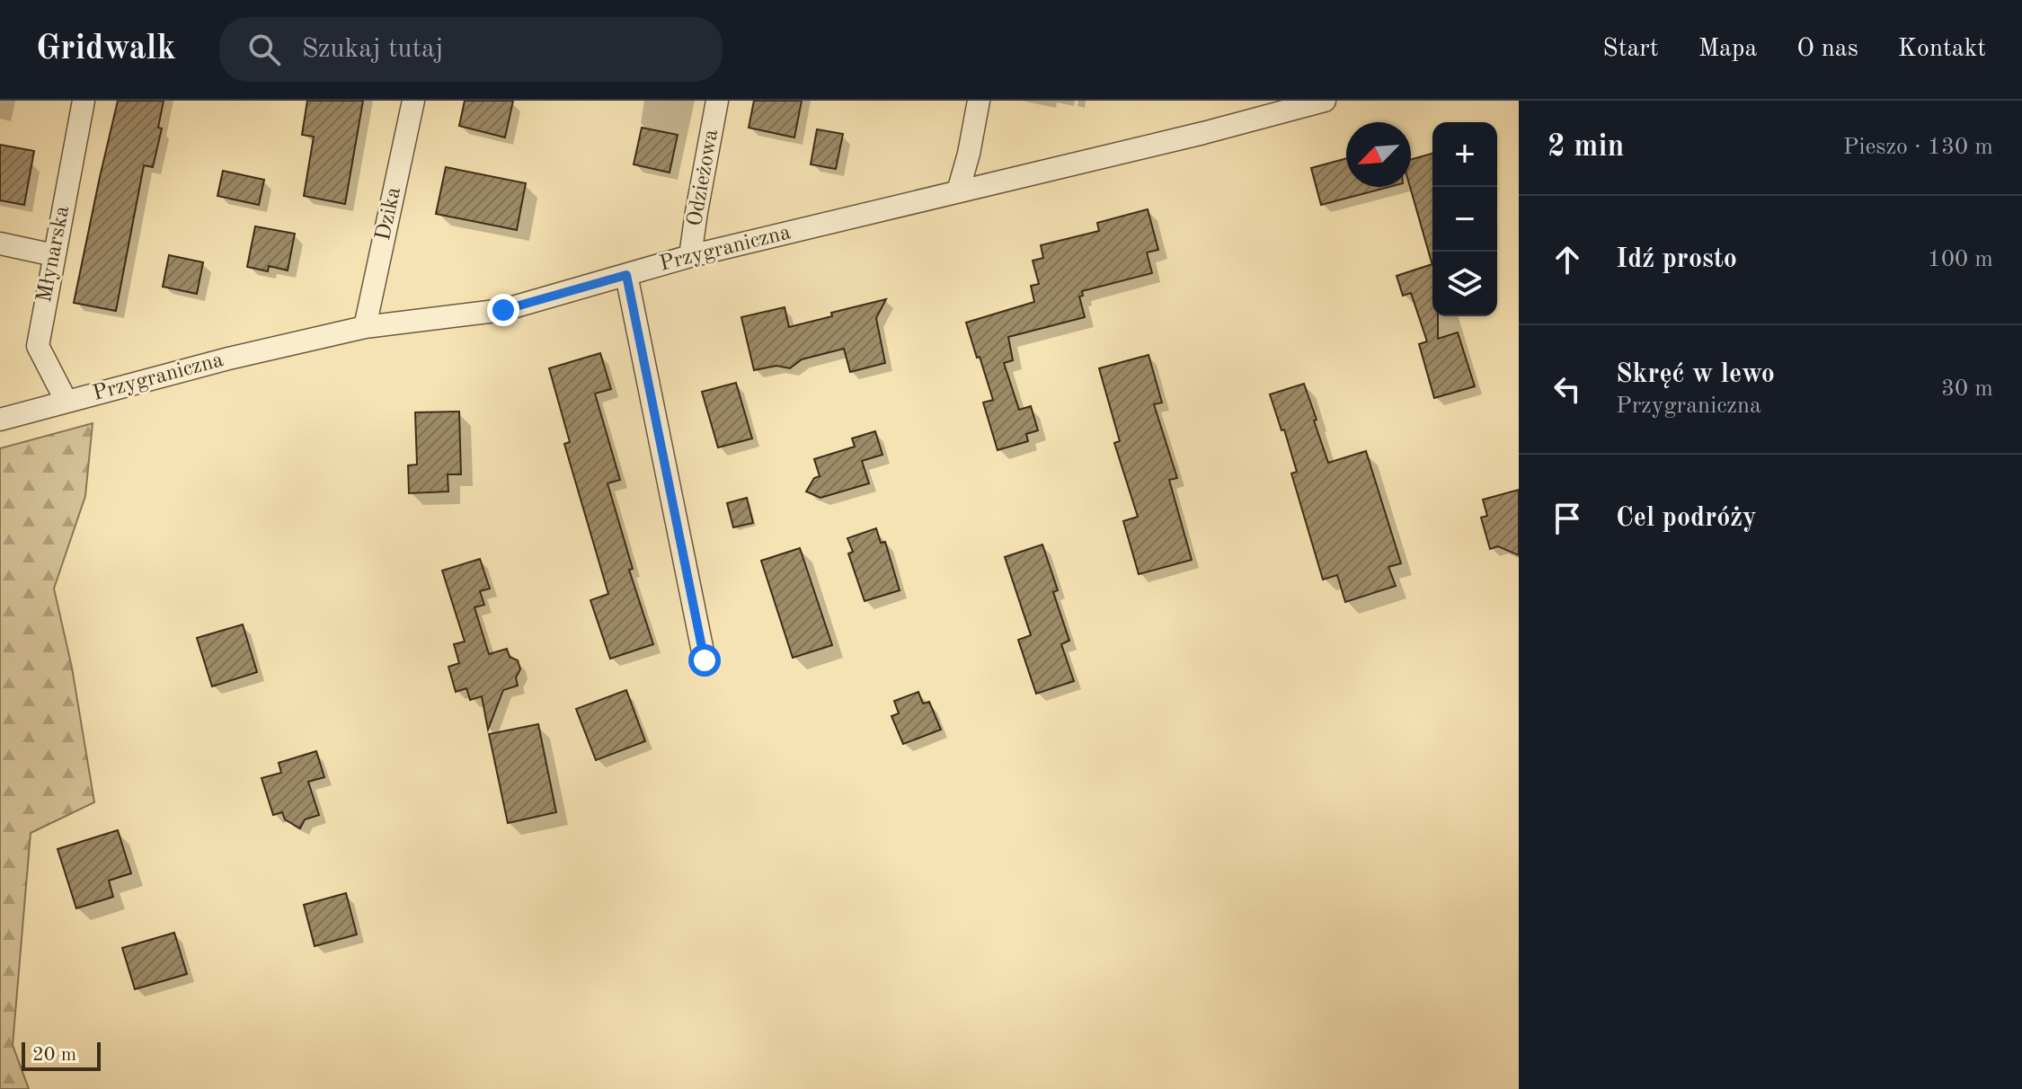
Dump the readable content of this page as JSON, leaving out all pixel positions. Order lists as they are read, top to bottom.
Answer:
{
  "streets": {
    "street": [
      "Odzieżowa",
      "Dzika",
      "Przygraniczna",
      "Młynarska"
    ]
  },
  "crossings": [
    ["Odzieżowa", "Przygraniczna"],
    ["Dzika", "Przygraniczna"],
    ["Przygraniczna", "Młynarska"]
  ],
  "scale_bar": "20 m",
  "north": "bottom left",
  "page": {
    "header": "Gridwalk",
    "search": "Szukaj tutaj",
    "nav": [
      "Start",
      "Mapa",
      "O nas",
      "Kontakt"
    ],
    "heading": ["2 min", "Pieszo · 130 m"],
    "map_buttons": ["+", "−"],
    "list": [
      ["Idź prosto", "100 m"],
      ["Skręć w lewo", "Przygraniczna", "30 m"],
      "Cel podróży"
    ],
    "scale": "20 m"
  }
}
